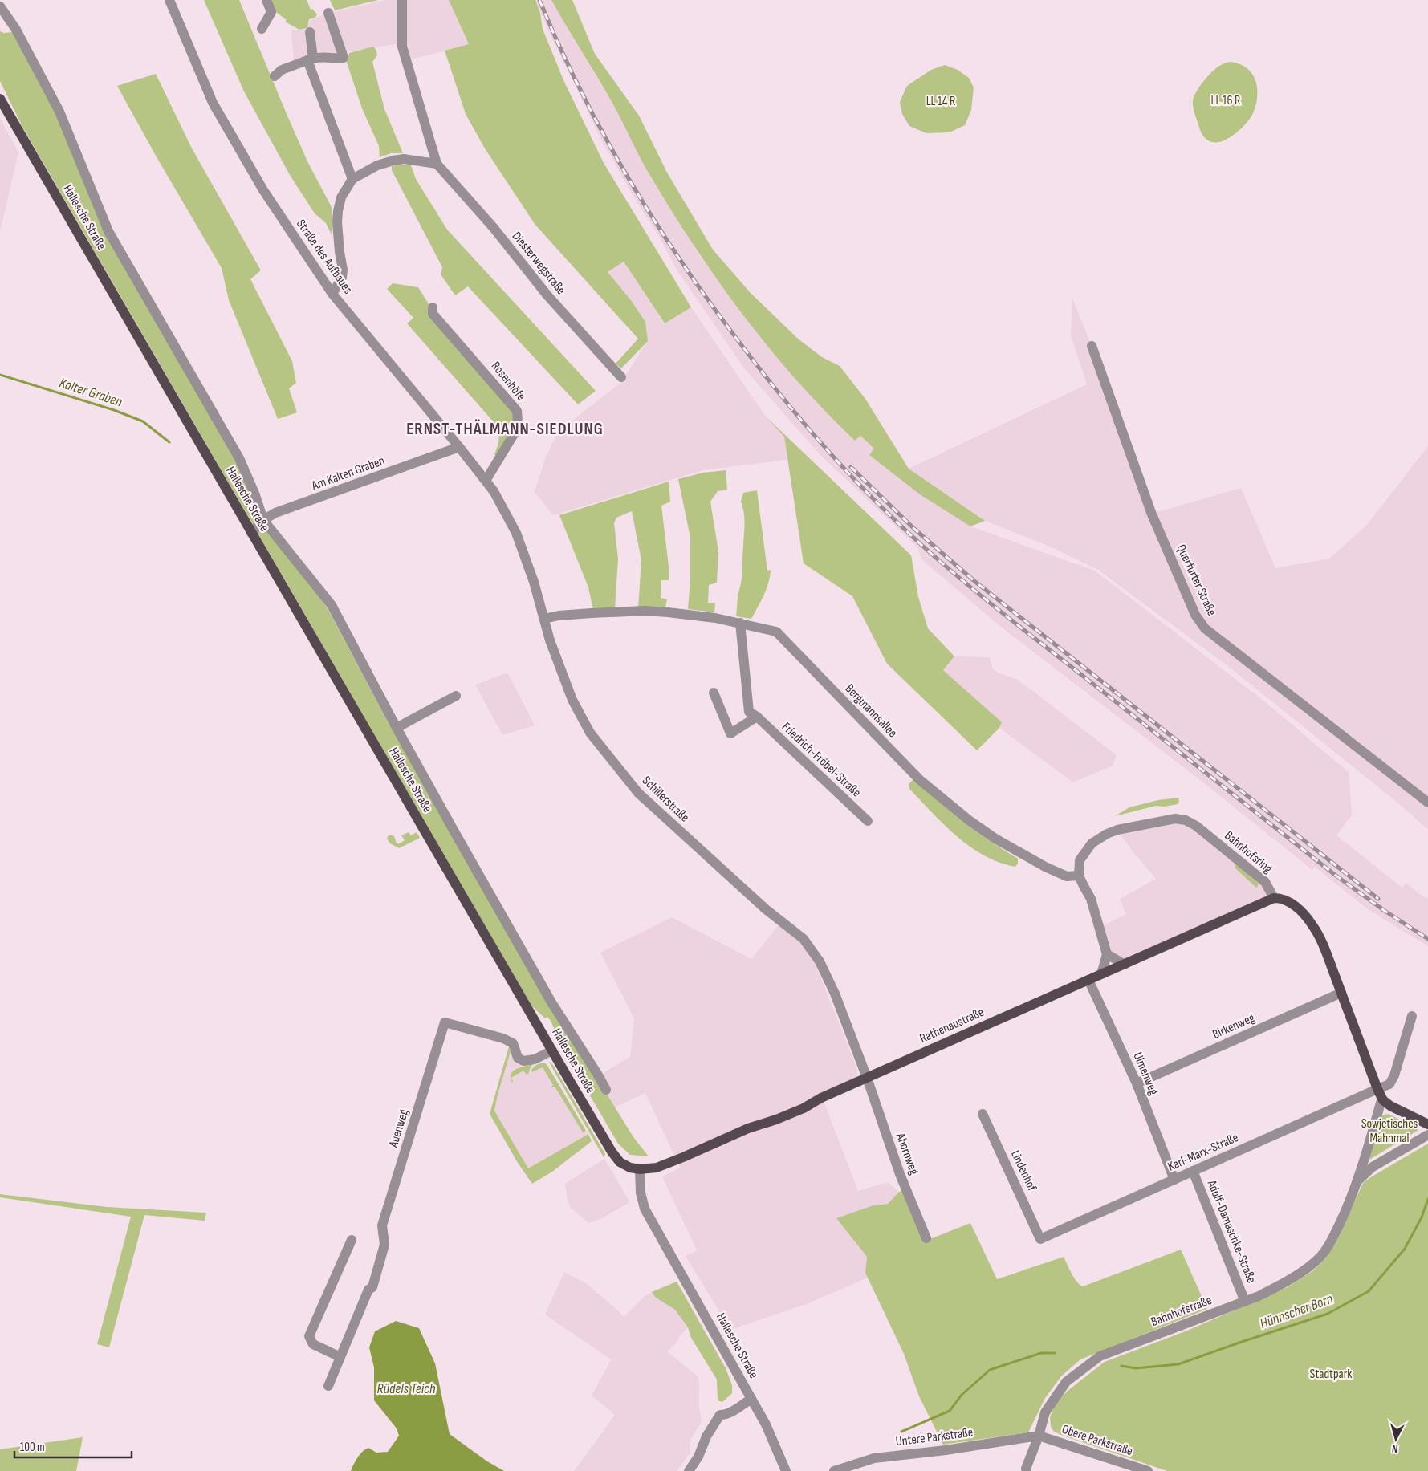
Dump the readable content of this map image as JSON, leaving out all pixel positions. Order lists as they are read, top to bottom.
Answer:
{
  "streets": {
    "main road": ["Hallesche Straße", "Rathenaustraße"],
    "street": [
      "Straße des Aufbaues",
      "Diesterwegstraße",
      "Rosenhöfe",
      "Am Kalten Graben",
      "Querfurter Straße",
      "Bergmannsallee",
      "Friedrich-Fröbel-Straße",
      "Schillerstraße",
      "Bahnhofsring",
      "Birkenweg",
      "Ulmenweg",
      "Auenweg",
      "Karl-Marx-Straße",
      "Ahornweg",
      "Lindenhof",
      "Adolf-Damaschke-Straße",
      "Bahnhofstraße",
      "Untere Parkstraße",
      "Obere Parkstraße"
    ]
  },
  "crossings": [
    ["Hallesche Straße", "Am Kalten Graben"],
    ["Hallesche Straße", "Rathenaustraße"],
    ["Hallesche Straße", "Auenweg"],
    ["Straße des Aufbaues", "Rosenhöfe"],
    ["Straße des Aufbaues", "Am Kalten Graben"],
    ["Straße des Aufbaues", "Schillerstraße"],
    ["Bergmannsallee", "Friedrich-Fröbel-Straße"],
    ["Bergmannsallee", "Schillerstraße"],
    ["Bergmannsallee", "Bahnhofsring"],
    ["Schillerstraße", "Rathenaustraße"],
    ["Schillerstraße", "Ahornweg"],
    ["Bahnhofsring", "Rathenaustraße"],
    ["Rathenaustraße", "Ulmenweg"],
    ["Rathenaustraße", "Ahornweg"],
    ["Birkenweg", "Ulmenweg"],
    ["Ulmenweg", "Karl-Marx-Straße"],
    ["Karl-Marx-Straße", "Lindenhof"],
    ["Karl-Marx-Straße", "Adolf-Damaschke-Straße"],
    ["Adolf-Damaschke-Straße", "Bahnhofstraße"],
    ["Bahnhofstraße", "Untere Parkstraße"],
    ["Bahnhofstraße", "Obere Parkstraße"],
    ["Untere Parkstraße", "Obere Parkstraße"]
  ],
  "districts": ["ERNST-THÄLMANN-SIEDLUNG"],
  "water": ["Kalter Graben", "Hünnscher Born", "Rüdels Teich"],
  "parks": [
    "LL 16 R",
    "LL 14 R",
    "Sowjetisches Mahnmal",
    "Stadtpark"
  ],
  "scale_bar": "100 m",
  "north": "bottom"
}
